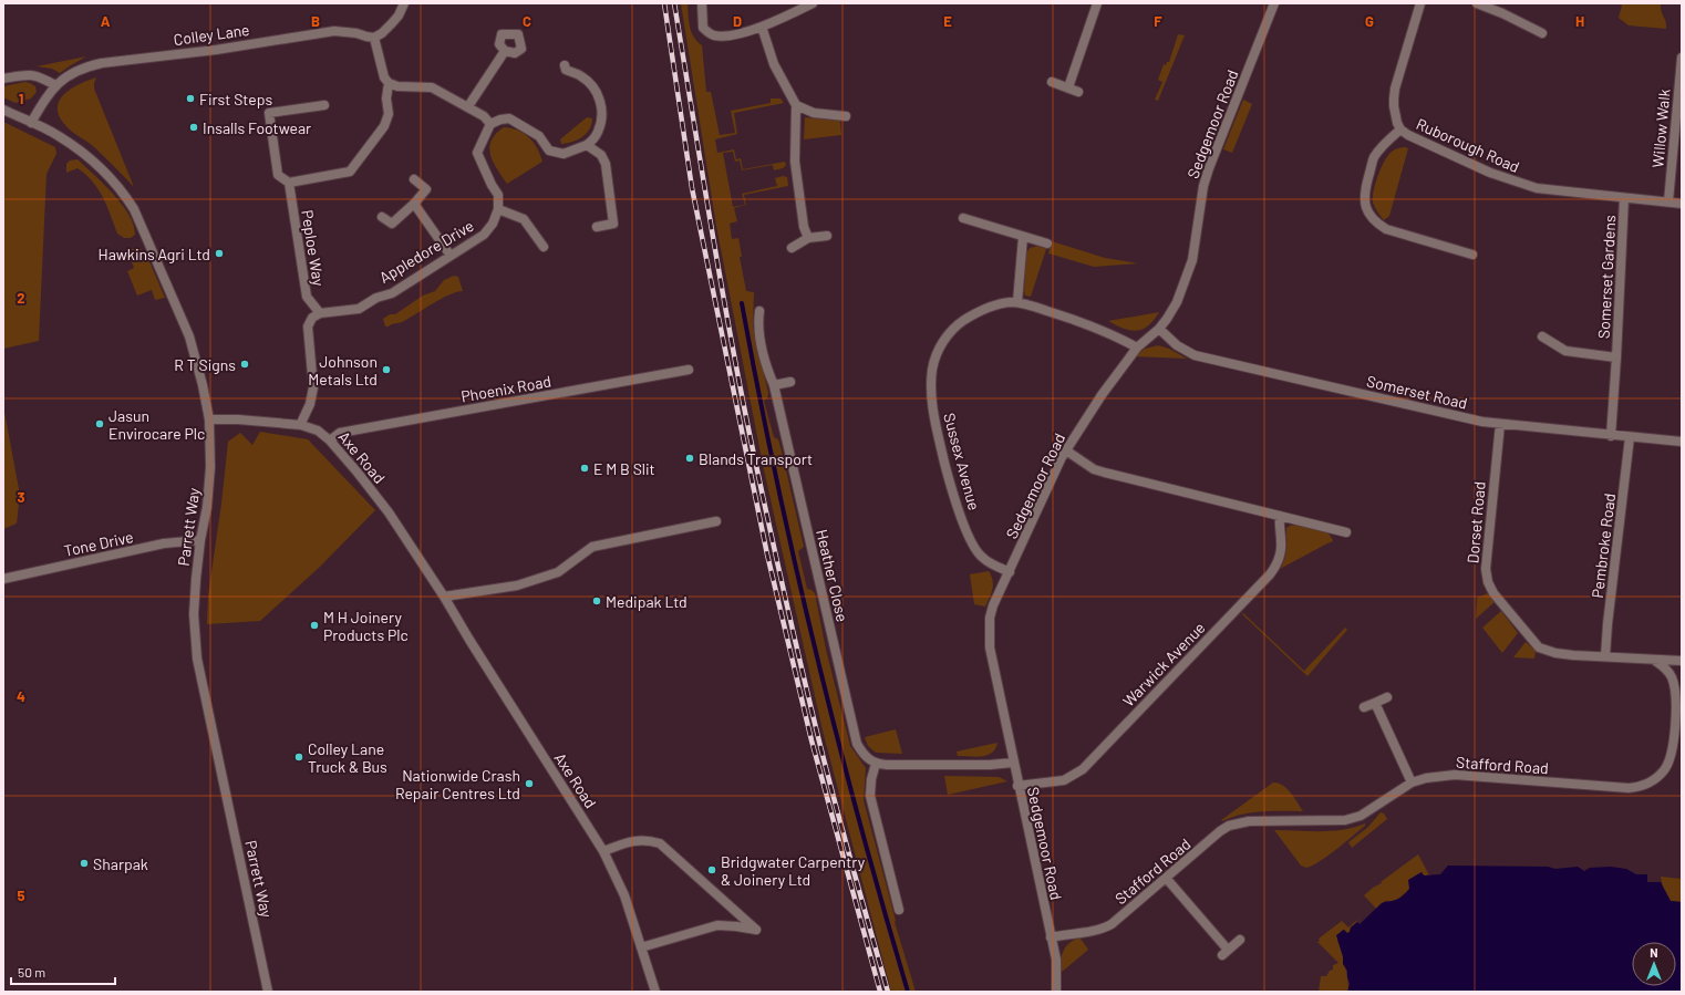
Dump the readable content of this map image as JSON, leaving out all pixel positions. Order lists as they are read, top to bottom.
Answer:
{
  "streets": {
    "street": [
      "Colley Lane",
      "Sedgemoor Road",
      "Willow Walk",
      "Ruborough Road",
      "Peploe Way",
      "Appledore Drive",
      "Somerset Gardens",
      "Phoenix Road",
      "Somerset Road",
      "Axe Road",
      "Sussex Avenue",
      "Dorset Road",
      "Parrett Way",
      "Tone Drive",
      "Pembroke Road",
      "Heather Close",
      "Warwick Avenue",
      "Stafford Road"
    ]
  },
  "crossings": [
    ["Colley Lane", "Parrett Way"],
    ["Sedgemoor Road", "Somerset Road"],
    ["Sedgemoor Road", "Sussex Avenue"],
    ["Sedgemoor Road", "Warwick Avenue"],
    ["Sedgemoor Road", "Stafford Road"],
    ["Willow Walk", "Ruborough Road"],
    ["Ruborough Road", "Somerset Gardens"],
    ["Peploe Way", "Appledore Drive"],
    ["Somerset Gardens", "Somerset Road"],
    ["Phoenix Road", "Axe Road"],
    ["Somerset Road", "Dorset Road"],
    ["Somerset Road", "Pembroke Road"],
    ["Axe Road", "Parrett Way"],
    ["Dorset Road", "Pembroke Road"],
    ["Dorset Road", "Stafford Road"],
    ["Parrett Way", "Tone Drive"]
  ],
  "places": [
    "First Steps",
    "Insalls Footwear",
    "Hawkins Agri Ltd",
    "R T Signs",
    "Johnson Metals Ltd",
    "Jasun Envirocare Plc",
    "Blands Transport",
    "E M B Slit",
    "Medipak Ltd",
    "M H Joinery Products Plc",
    "Colley Lane Truck & Bus",
    "Nationwide Crash Repair Centres Ltd",
    "Sharpak",
    "Bridgwater Carpentry & Joinery Ltd"
  ],
  "scale_bar": "50 m",
  "north": "top",
  "grid": {
    "columns": [
      "A",
      "B",
      "C",
      "D",
      "E",
      "F",
      "G",
      "H"
    ],
    "rows": [
      "1",
      "2",
      "3",
      "4",
      "5"
    ]
  }
}
